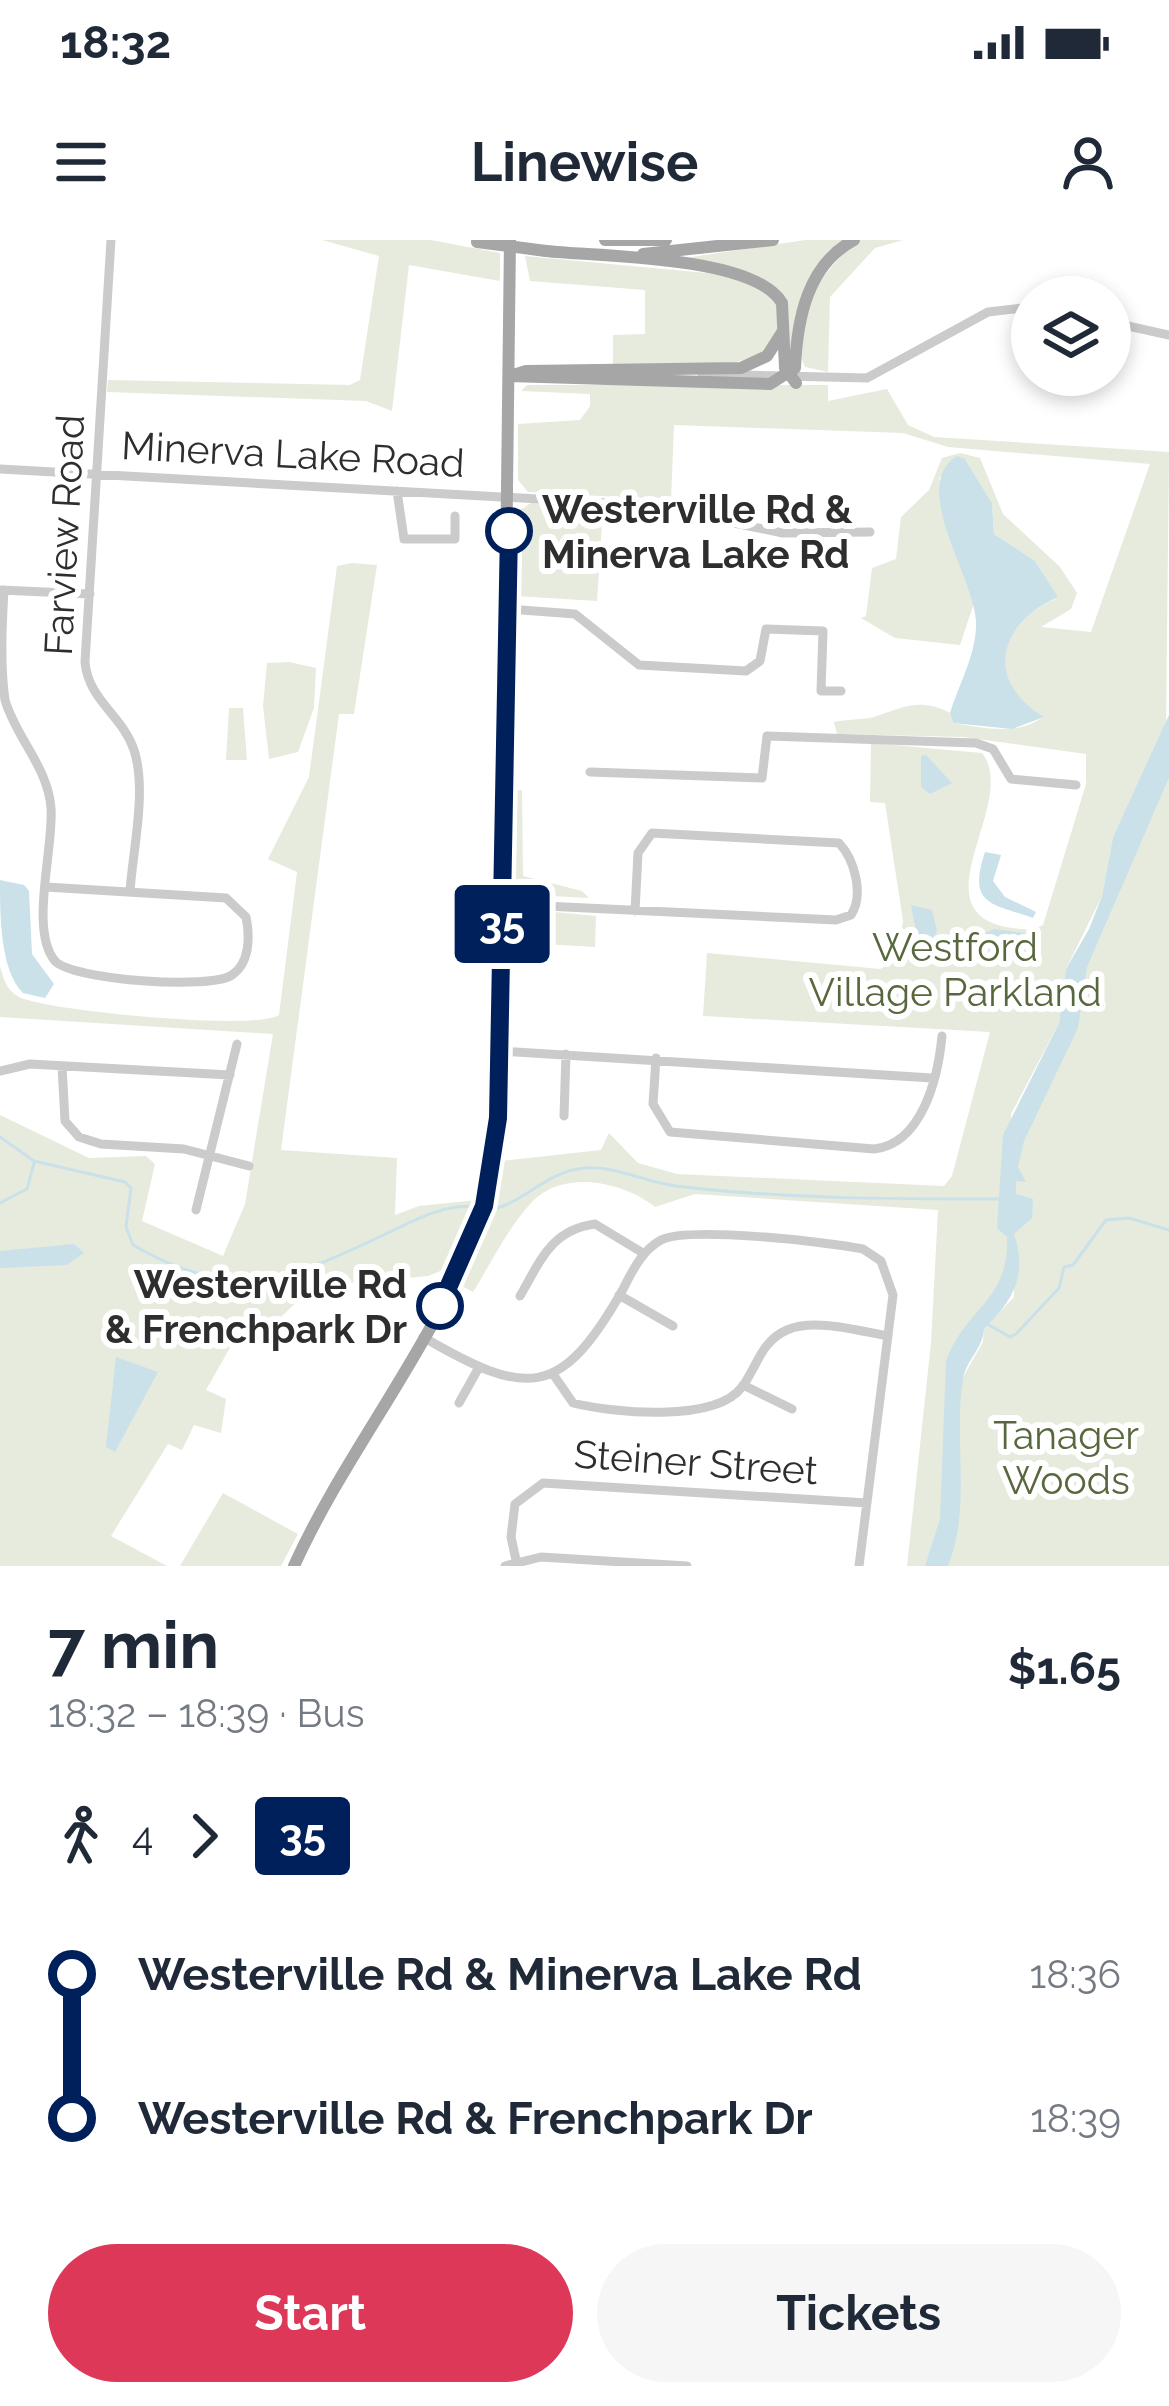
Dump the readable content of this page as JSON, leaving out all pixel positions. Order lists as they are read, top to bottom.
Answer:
{
  "streets": {
    "street": ["Minerva Lake Road", "Farview Road", "Steiner Street"]
  },
  "crossings": [
    ["Minerva Lake Road", "Farview Road"]
  ],
  "parks": ["Westford Village Parkland", "Tanager Woods"],
  "places": ["Westerville Rd & Minerva Lake Rd", "Westerville Rd & Frenchpark Dr"],
  "lines": ["bus line 35"],
  "page": {
    "status": "18:32",
    "header": "Linewise",
    "on_map": "35",
    "heading": ["7 min", "18:32 – 18:39 · Bus", "$1.65"],
    "legs": ["4", "35"],
    "list": [
      {
        "name": "Westerville Rd & Minerva Lake Rd",
        "value": "18:36"
      },
      {
        "name": "Westerville Rd & Frenchpark Dr",
        "value": "18:39"
      }
    ],
    "buttons": ["Start", "Tickets"]
  }
}
